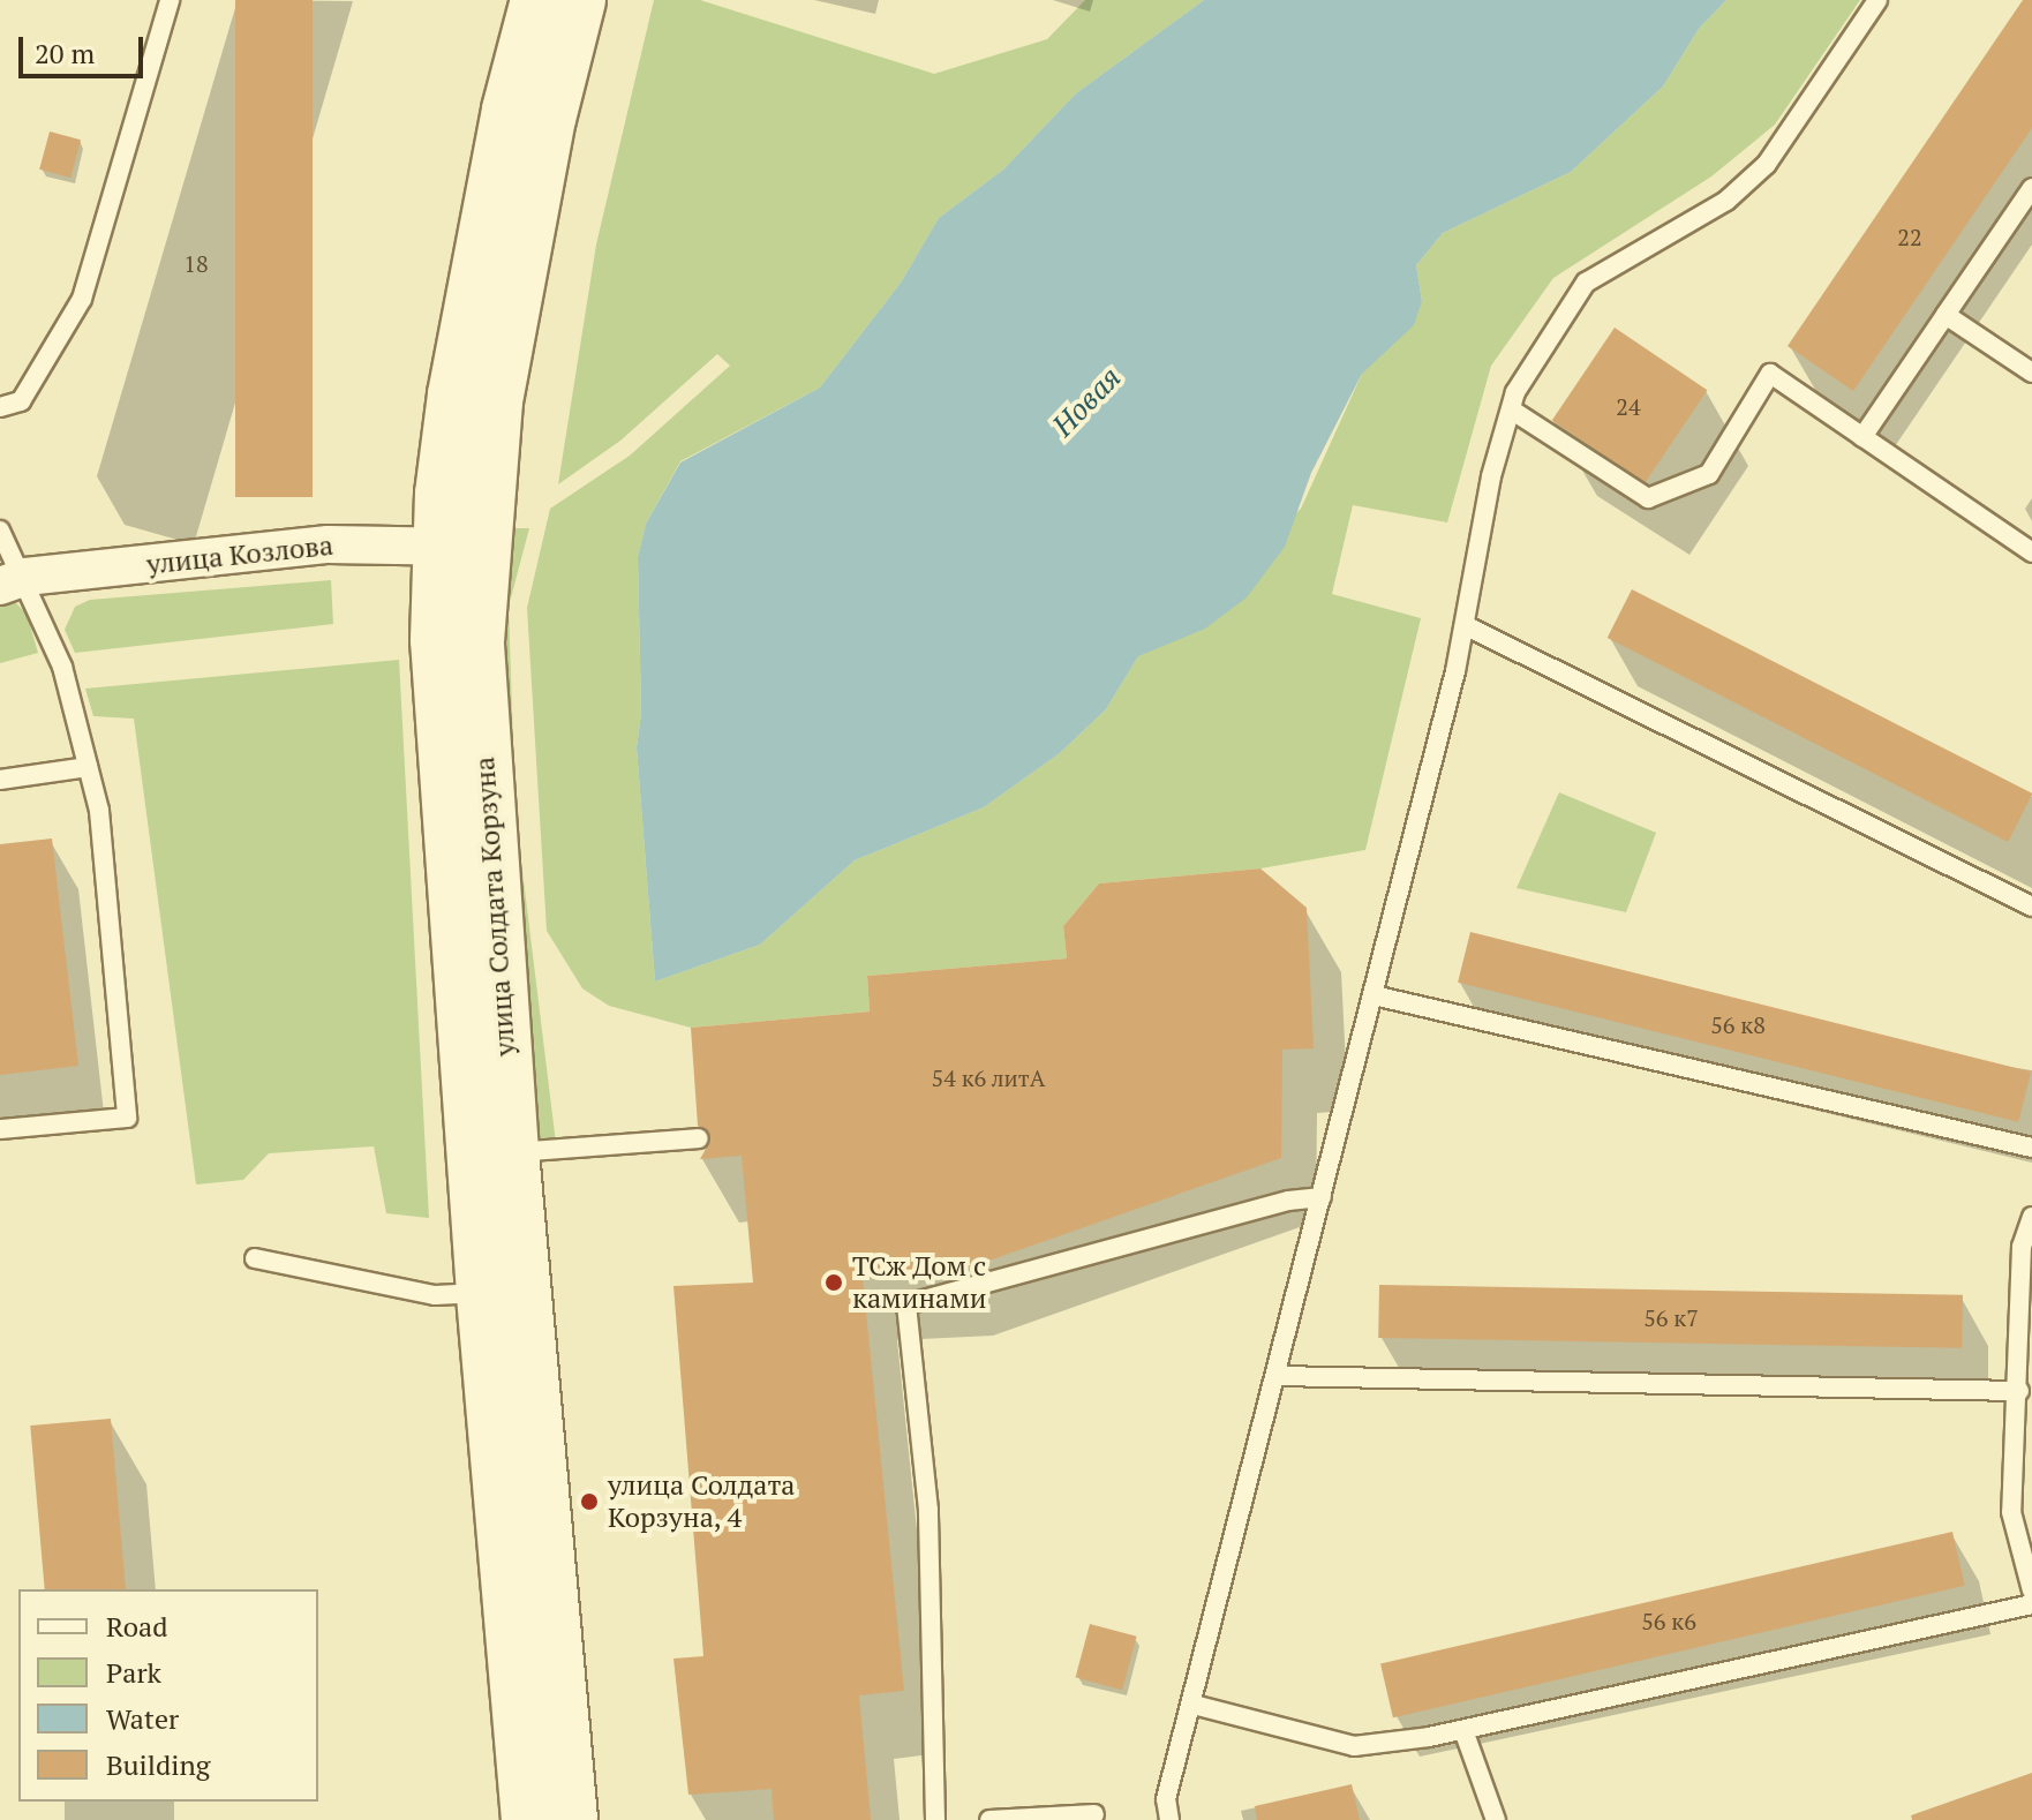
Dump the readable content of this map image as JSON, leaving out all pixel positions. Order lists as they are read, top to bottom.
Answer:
{
  "streets": {
    "street": ["улица Козлова", "улица Солдата Корзуна"]
  },
  "crossings": [
    ["улица Козлова", "улица Солдата Корзуна"]
  ],
  "water": ["Новая"],
  "places": ["ТСж Дом с каминами", "улица Солдата Корзуна, 4"],
  "house_numbers": [
    "22",
    "18",
    "24",
    "56 к8",
    "54 к6 литА",
    "56 к7",
    "56 к6"
  ],
  "legend": [
    "Road",
    "Park",
    "Water",
    "Building"
  ],
  "scale_bar": "20 m"
}
